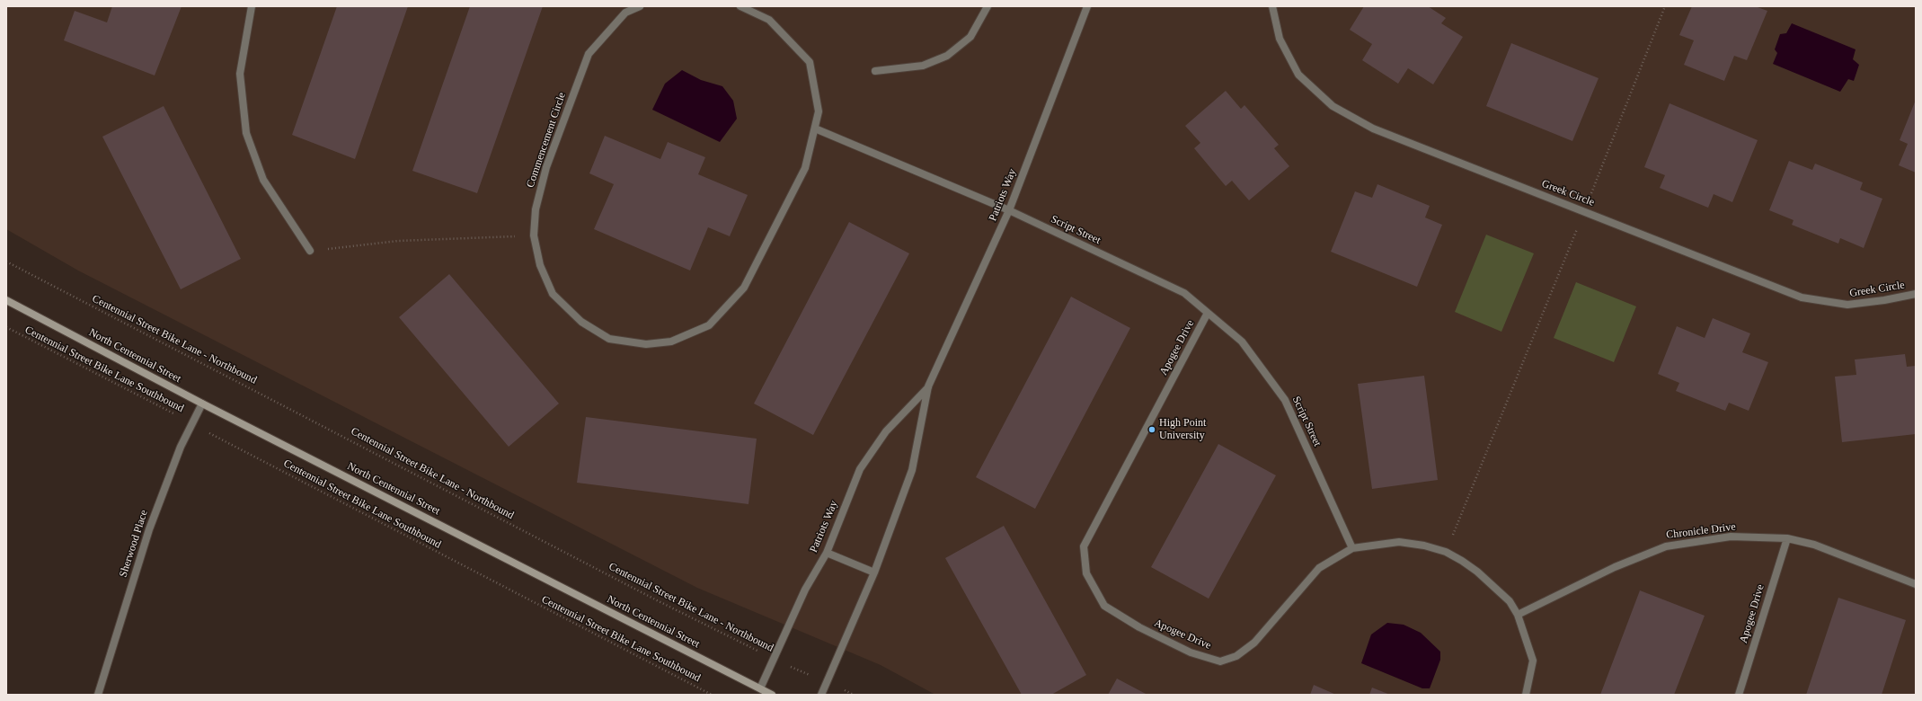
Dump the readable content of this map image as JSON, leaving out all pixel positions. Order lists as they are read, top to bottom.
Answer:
{
  "streets": {
    "main road": ["North Centennial Street"],
    "street": [
      "Commencement Circle",
      "Greek Circle",
      "Patriots Way",
      "Script Street",
      "Apogee Drive",
      "Chronicle Drive",
      "Sherwood Place"
    ],
    "path": ["Centennial Street Bike Lane - Northbound", "Centennial Street Bike Lane Southbound"]
  },
  "crossings": [
    ["Commencement Circle", "Script Street"],
    ["Patriots Way", "Script Street"],
    ["Patriots Way", "Centennial Street Bike Lane - Northbound"],
    ["Patriots Way", "North Centennial Street"],
    ["Script Street", "Apogee Drive"],
    ["Apogee Drive", "Chronicle Drive"],
    ["North Centennial Street", "Sherwood Place"],
    ["Centennial Street Bike Lane Southbound", "Sherwood Place"]
  ],
  "places": ["High Point University"]
}
